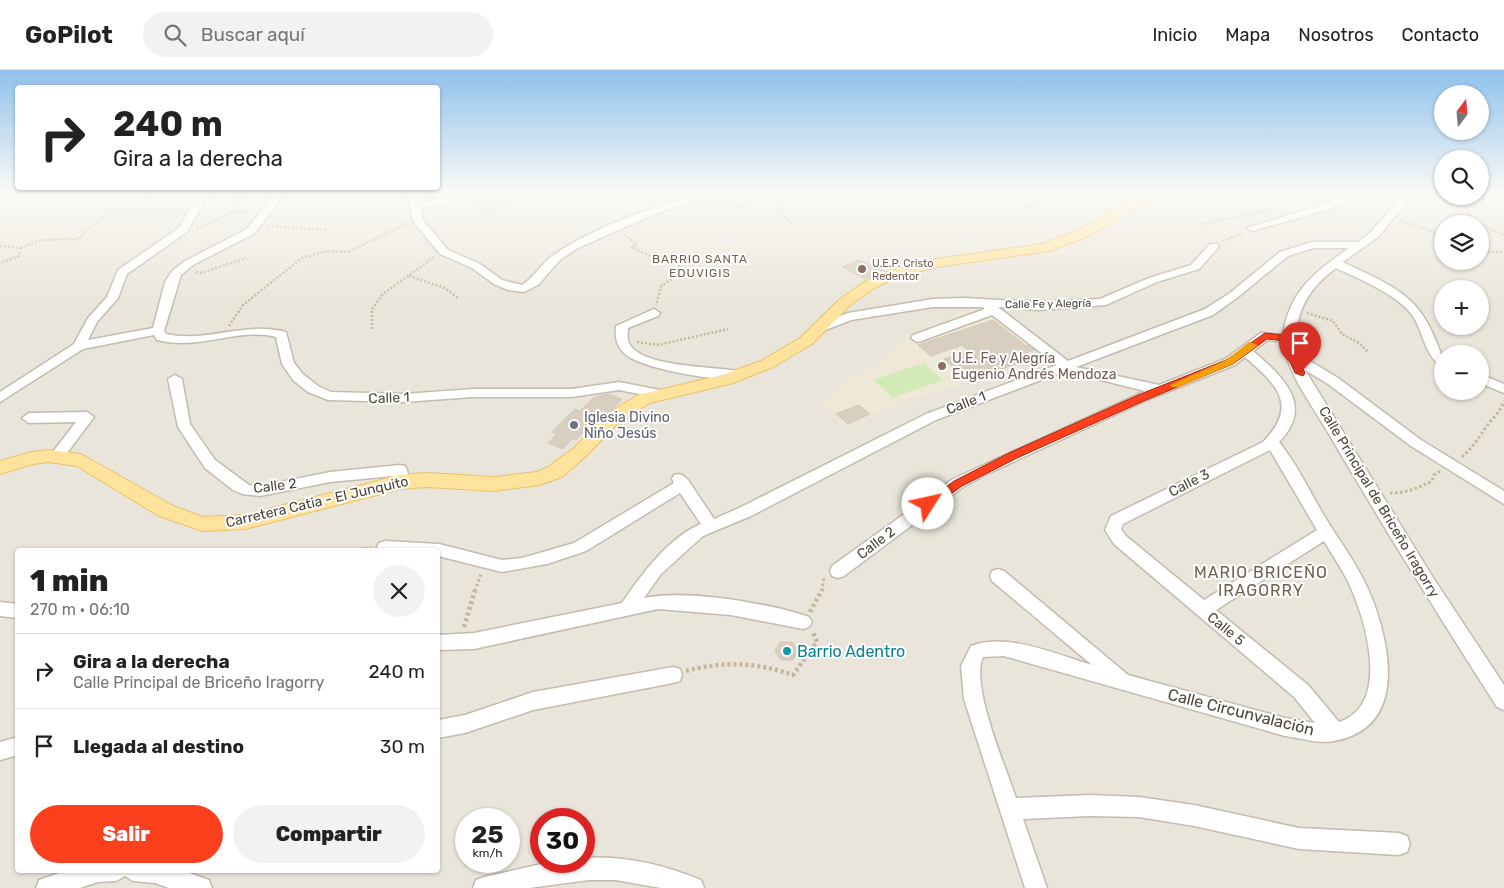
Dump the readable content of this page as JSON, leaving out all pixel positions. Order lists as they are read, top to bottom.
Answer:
{
  "streets": {
    "main road": ["Carretera Catia - El Junquito"],
    "street": [
      "Calle Fe y Alegría",
      "Calle 1",
      "Calle 3",
      "Calle 2",
      "Calle Principal de Briceño Iragorry",
      "Calle 5",
      "Calle Circunvalación"
    ]
  },
  "crossings": [
    ["Calle Fe y Alegría", "Carretera Catia - El Junquito"],
    ["Calle 1", "Carretera Catia - El Junquito"],
    ["Calle 1", "Calle Principal de Briceño Iragorry"],
    ["Calle 3", "Calle 5"],
    ["Calle 2", "Carretera Catia - El Junquito"],
    ["Calle 2", "Calle Principal de Briceño Iragorry"],
    ["Calle 5", "Calle Circunvalación"]
  ],
  "districts": ["BARRIO SANTA EDUVIGIS", "MARIO BRICEÑO IRAGORRY"],
  "places": [
    "U.E.P. Cristo Redentor",
    "U.E. Fe y Alegría Eugenio Andrés Mendoza",
    "Iglesia Divino Niño Jesús",
    "Barrio Adentro"
  ],
  "north": "top",
  "page": {
    "header": "GoPilot",
    "search": "Buscar aquí",
    "nav": [
      "Inicio",
      "Mapa",
      "Nosotros",
      "Contacto"
    ],
    "map_buttons": ["+", "−"],
    "turn": ["240 m", "Gira a la derecha"],
    "heading": ["1 min", "270 m · 06:10"],
    "list": [
      {
        "name": "Gira a la derecha",
        "note": "Calle Principal de Briceño Iragorry",
        "value": "240 m"
      },
      {
        "name": "Llegada al destino",
        "value": "30 m"
      }
    ],
    "buttons": ["Salir", "Compartir"],
    "speed": "25 km/h",
    "limit": "30"
  }
}
